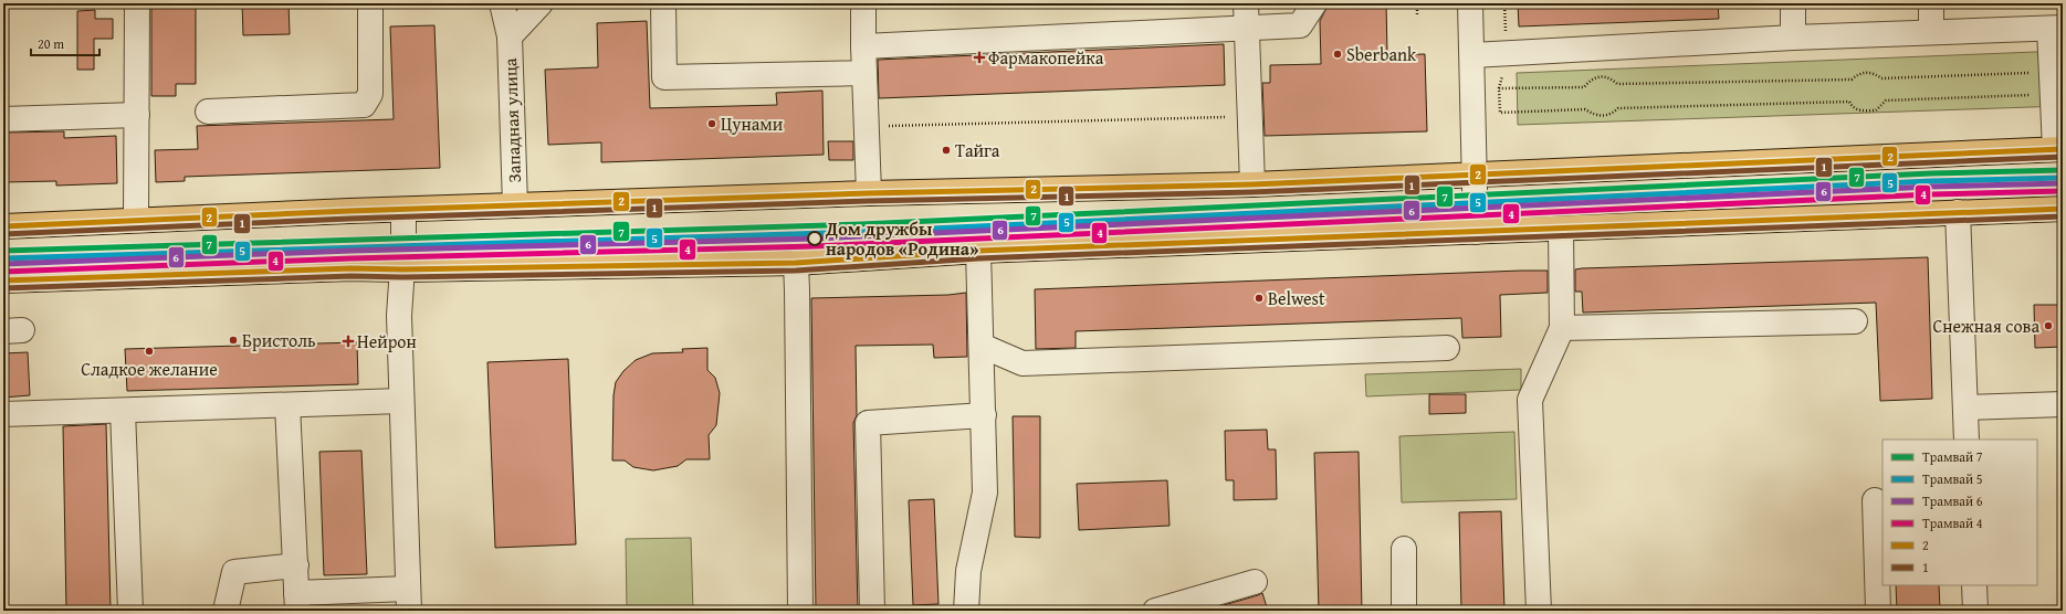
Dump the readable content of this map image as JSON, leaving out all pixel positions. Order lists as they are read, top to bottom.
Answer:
{
  "streets": {
    "street": ["Западная улица"]
  },
  "places": {
    "other": [
      "Sberbank",
      "Цунами",
      "Тайга",
      "Дом дружбы народов «Родина»",
      "Belwest",
      "Снежная сова",
      "Бристоль",
      "Сладкое желание"
    ],
    "health": ["Фармакопейка", "Нейрон"]
  },
  "lines": [
    "transit line 2",
    "transit line 1",
    "tram line 7",
    "tram line 5",
    "tram line 6",
    "tram line 4"
  ],
  "legend": [
    "Трамвай 7",
    "Трамвай 5",
    "Трамвай 6",
    "Трамвай 4",
    "2",
    "1"
  ],
  "scale_bar": "20 m"
}
